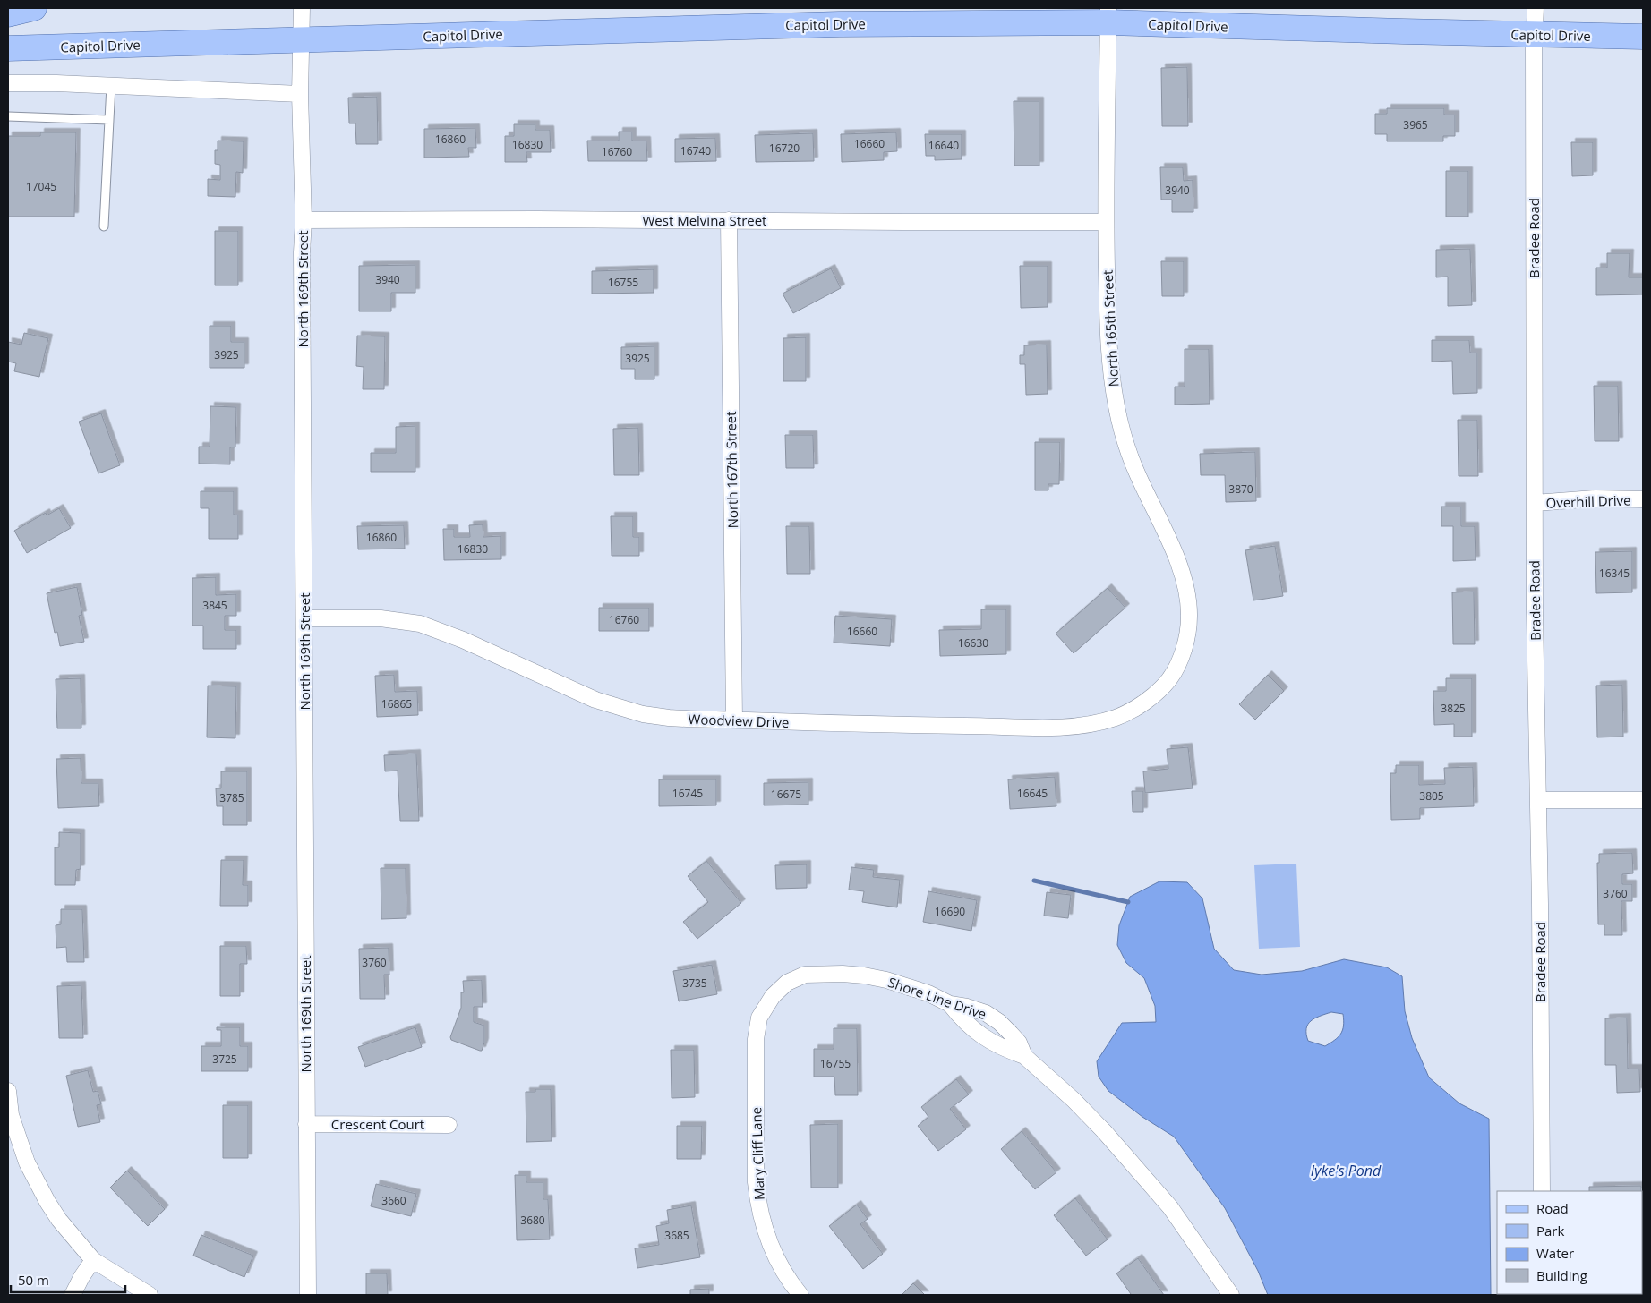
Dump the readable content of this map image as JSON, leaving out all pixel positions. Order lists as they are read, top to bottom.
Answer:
{
  "streets": {
    "main road": ["Capitol Drive"],
    "street": [
      "West Melvina Street",
      "Bradee Road",
      "North 169th Street",
      "North 165th Street",
      "North 167th Street",
      "Overhill Drive",
      "Woodview Drive",
      "Shore Line Drive",
      "Crescent Court",
      "Mary Cliff Lane"
    ]
  },
  "crossings": [
    ["Capitol Drive", "Bradee Road"],
    ["Capitol Drive", "North 169th Street"],
    ["Capitol Drive", "North 165th Street"],
    ["West Melvina Street", "North 169th Street"],
    ["West Melvina Street", "North 165th Street"],
    ["West Melvina Street", "North 167th Street"],
    ["Bradee Road", "Overhill Drive"],
    ["North 169th Street", "Woodview Drive"],
    ["North 169th Street", "Crescent Court"],
    ["North 165th Street", "Woodview Drive"],
    ["North 167th Street", "Woodview Drive"],
    ["Shore Line Drive", "Mary Cliff Lane"]
  ],
  "water": ["Iyke's Pond"],
  "house_numbers": [
    "3965",
    "16860",
    "16660",
    "16830",
    "16640",
    "16720",
    "16740",
    "16760",
    "17045",
    "3940",
    "3940",
    "16755",
    "3925",
    "3925",
    "3870",
    "16860",
    "16830",
    "16345",
    "3845",
    "16760",
    "16660",
    "16630",
    "16865",
    "3825",
    "16745",
    "16645",
    "16675",
    "3805",
    "3785",
    "3760",
    "16690",
    "3760",
    "3735",
    "3725",
    "16755",
    "3660",
    "3680",
    "3685"
  ],
  "legend": [
    "Road",
    "Park",
    "Water",
    "Building"
  ],
  "scale_bar": "50 m"
}
